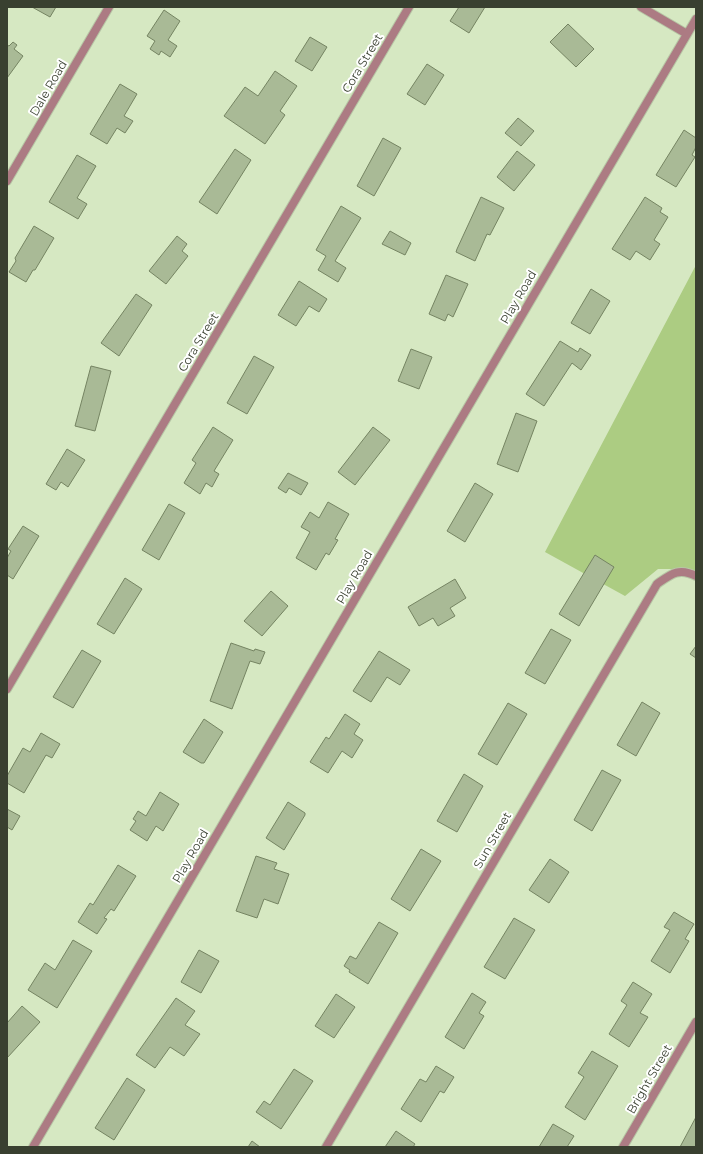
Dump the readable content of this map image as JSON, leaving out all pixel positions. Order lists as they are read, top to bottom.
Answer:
{
  "streets": {
    "street": [
      "Cora Street",
      "Dale Road",
      "Play Road",
      "Sun Street",
      "Bright Street"
    ]
  }
}
